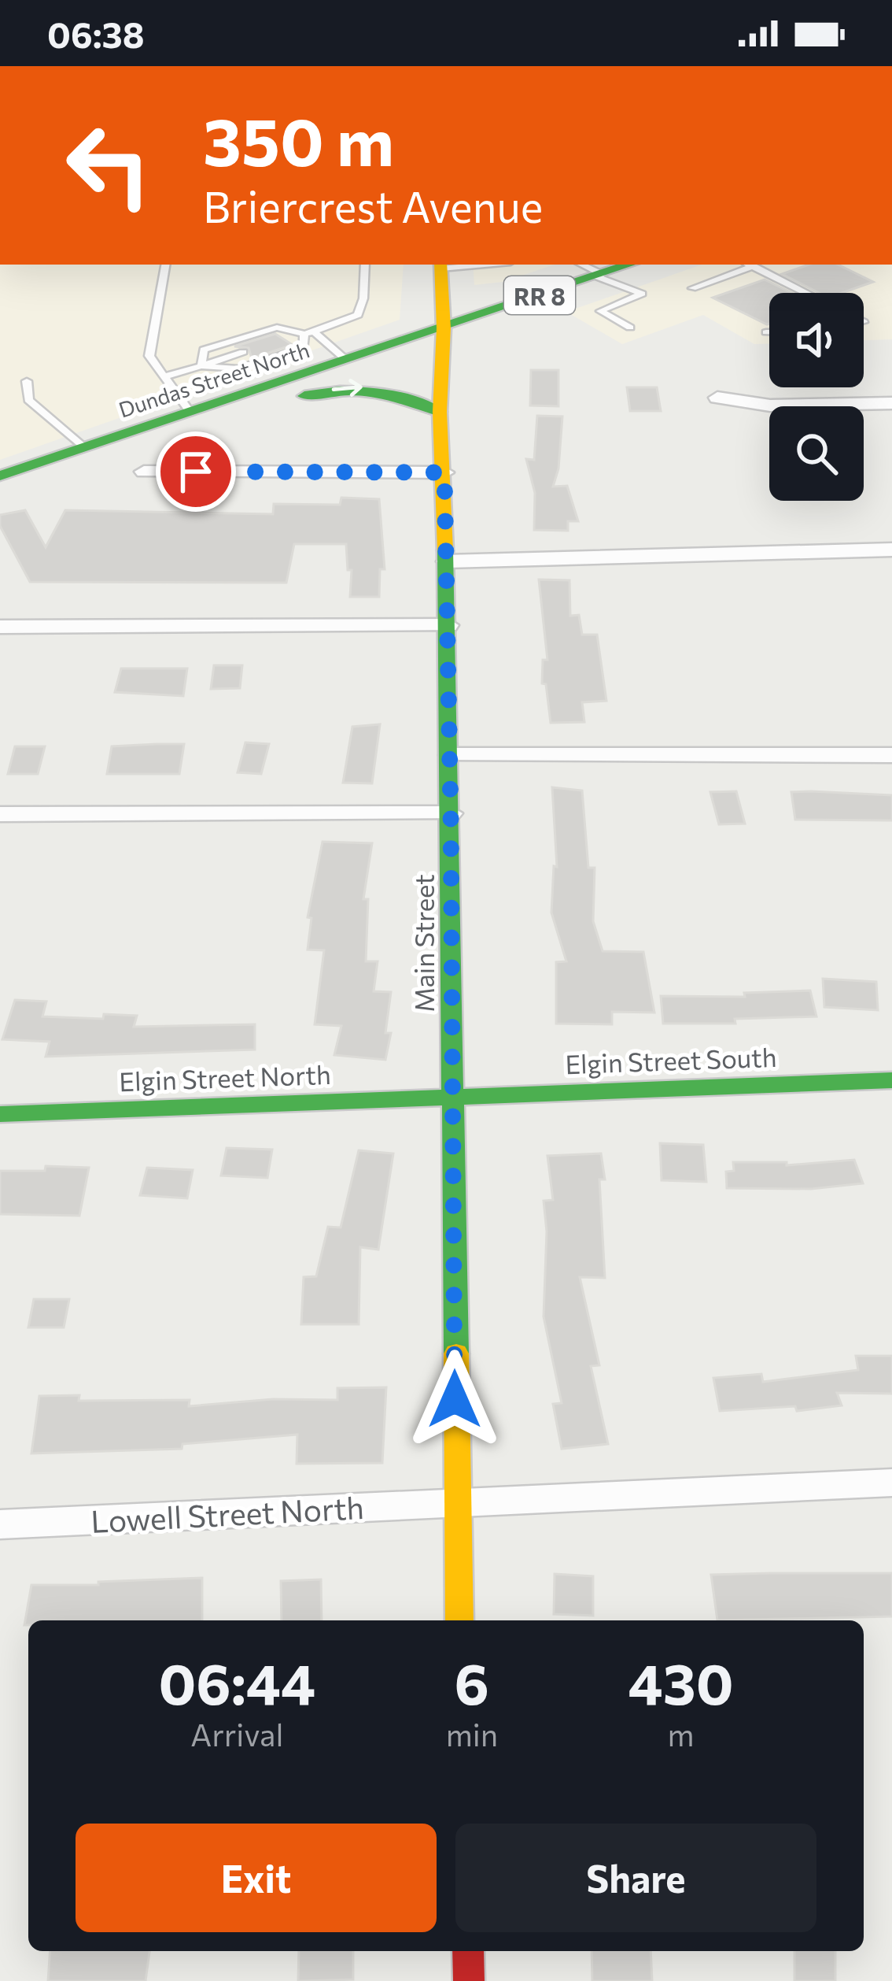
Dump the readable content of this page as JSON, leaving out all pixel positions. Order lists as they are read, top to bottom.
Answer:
{
  "streets": {
    "main road": [
      "RR 8",
      "Dundas Street North",
      "Main Street",
      "Elgin Street South",
      "Elgin Street North"
    ],
    "street": ["Lowell Street North"]
  },
  "crossings": [
    ["RR 8", "Dundas Street North"],
    ["RR 8", "Main Street"],
    ["Dundas Street North", "Main Street"],
    ["Main Street", "Elgin Street South"],
    ["Main Street", "Elgin Street North"],
    ["Main Street", "Lowell Street North"],
    ["Elgin Street South", "Elgin Street North"]
  ],
  "page": {
    "status": "06:38",
    "turn": ["350 m", "Briercrest Avenue"],
    "eta": [
      "06:44",
      "Arrival",
      "6",
      "min",
      "430",
      "m"
    ],
    "buttons": ["Exit", "Share"]
  }
}
